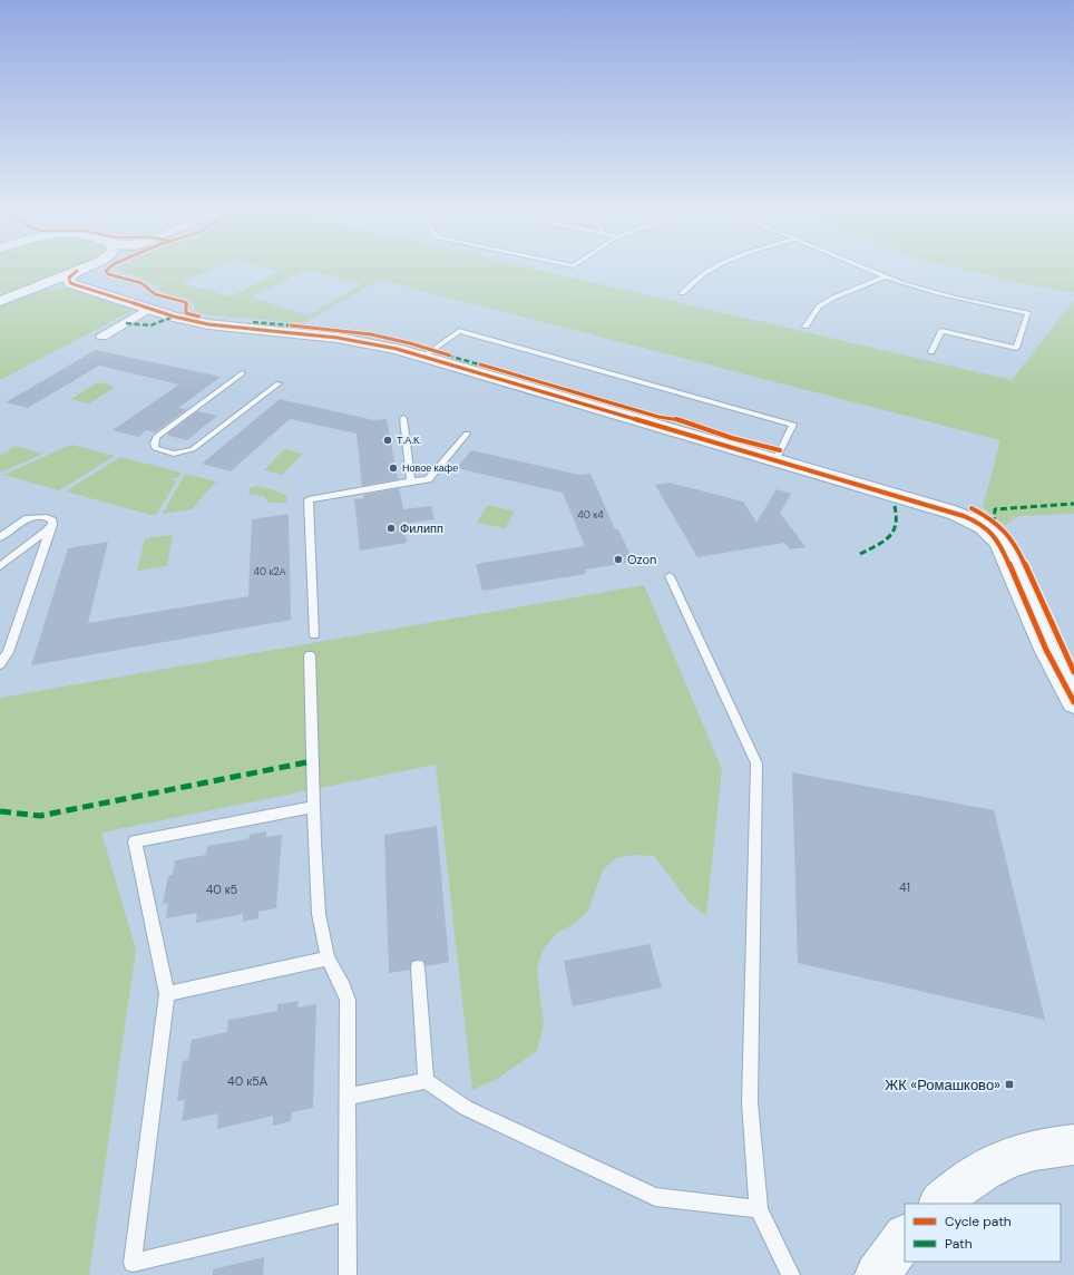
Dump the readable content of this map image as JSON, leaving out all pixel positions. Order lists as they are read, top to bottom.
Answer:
{
  "places": {
    "other": [
      "Т.А.К.",
      "Новое кафе",
      "Филипп",
      "Ozon"
    ],
    "transit": ["ЖК «Ромашково»"]
  },
  "house_numbers": [
    "40 к4",
    "40 к2А",
    "41",
    "40 к5",
    "40 к5А"
  ],
  "legend": ["Cycle path", "Path"]
}
